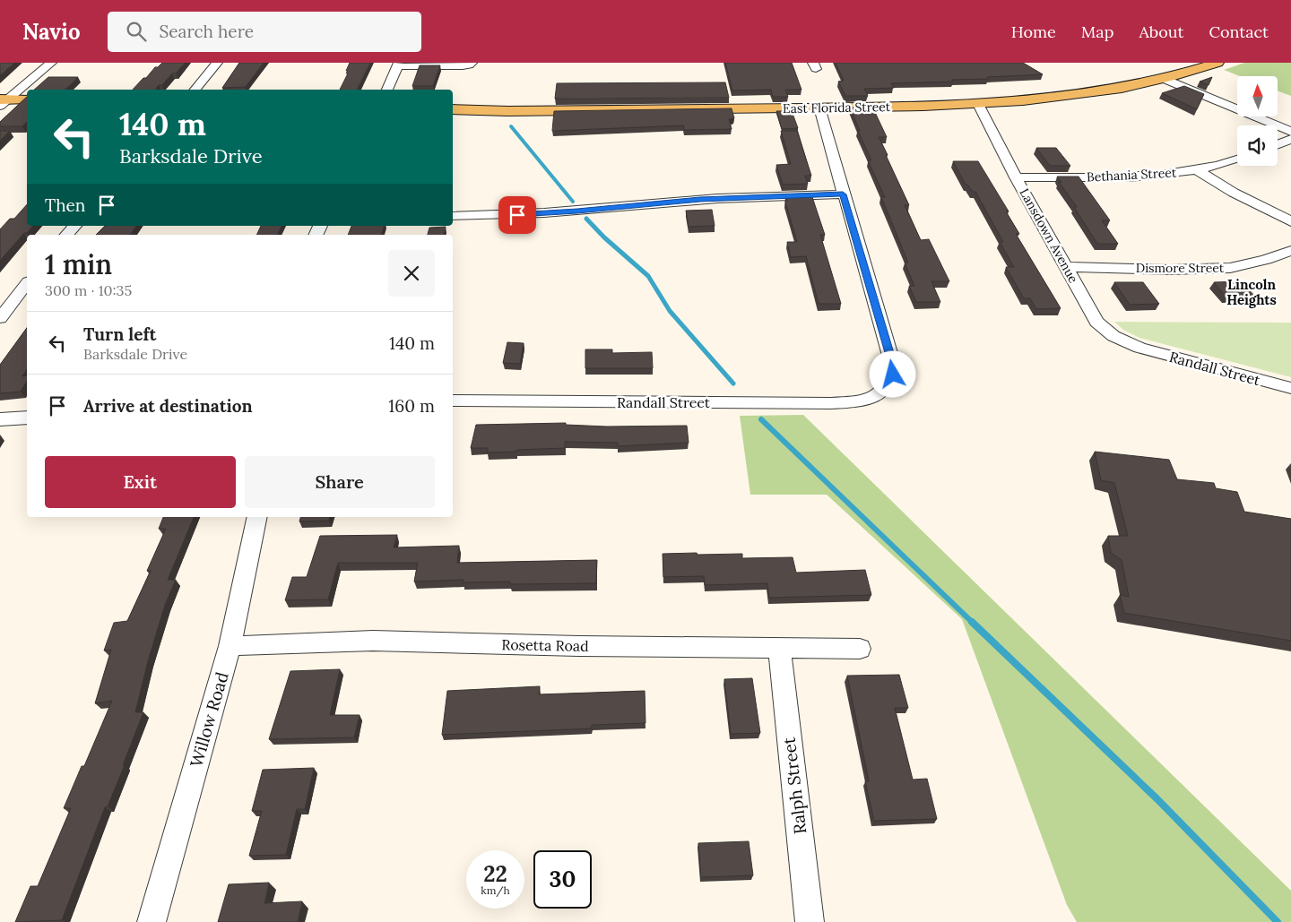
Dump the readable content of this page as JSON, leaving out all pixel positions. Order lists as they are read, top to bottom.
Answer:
{
  "streets": {
    "main road": ["East Florida Street"],
    "street": [
      "Bethania Street",
      "Lansdown Avenue",
      "Dismore Street",
      "Randall Street",
      "Rosetta Road",
      "Willow Road",
      "Ralph Street"
    ]
  },
  "crossings": [
    ["East Florida Street", "Lansdown Avenue"],
    ["Bethania Street", "Lansdown Avenue"],
    ["Lansdown Avenue", "Dismore Street"],
    ["Lansdown Avenue", "Randall Street"],
    ["Rosetta Road", "Willow Road"],
    ["Rosetta Road", "Ralph Street"]
  ],
  "districts": ["Lincoln Heights"],
  "north": "top",
  "page": {
    "header": "Navio",
    "search": "Search here",
    "nav": [
      "Home",
      "Map",
      "About",
      "Contact"
    ],
    "turn": ["140 m", "Barksdale Drive"],
    "then": "Then",
    "heading": ["1 min", "300 m · 10:35"],
    "list": [
      {
        "name": "Turn left",
        "note": "Barksdale Drive",
        "value": "140 m"
      },
      {
        "name": "Arrive at destination",
        "value": "160 m"
      }
    ],
    "buttons": ["Exit", "Share"],
    "speed": "22 km/h",
    "limit": "30"
  }
}
